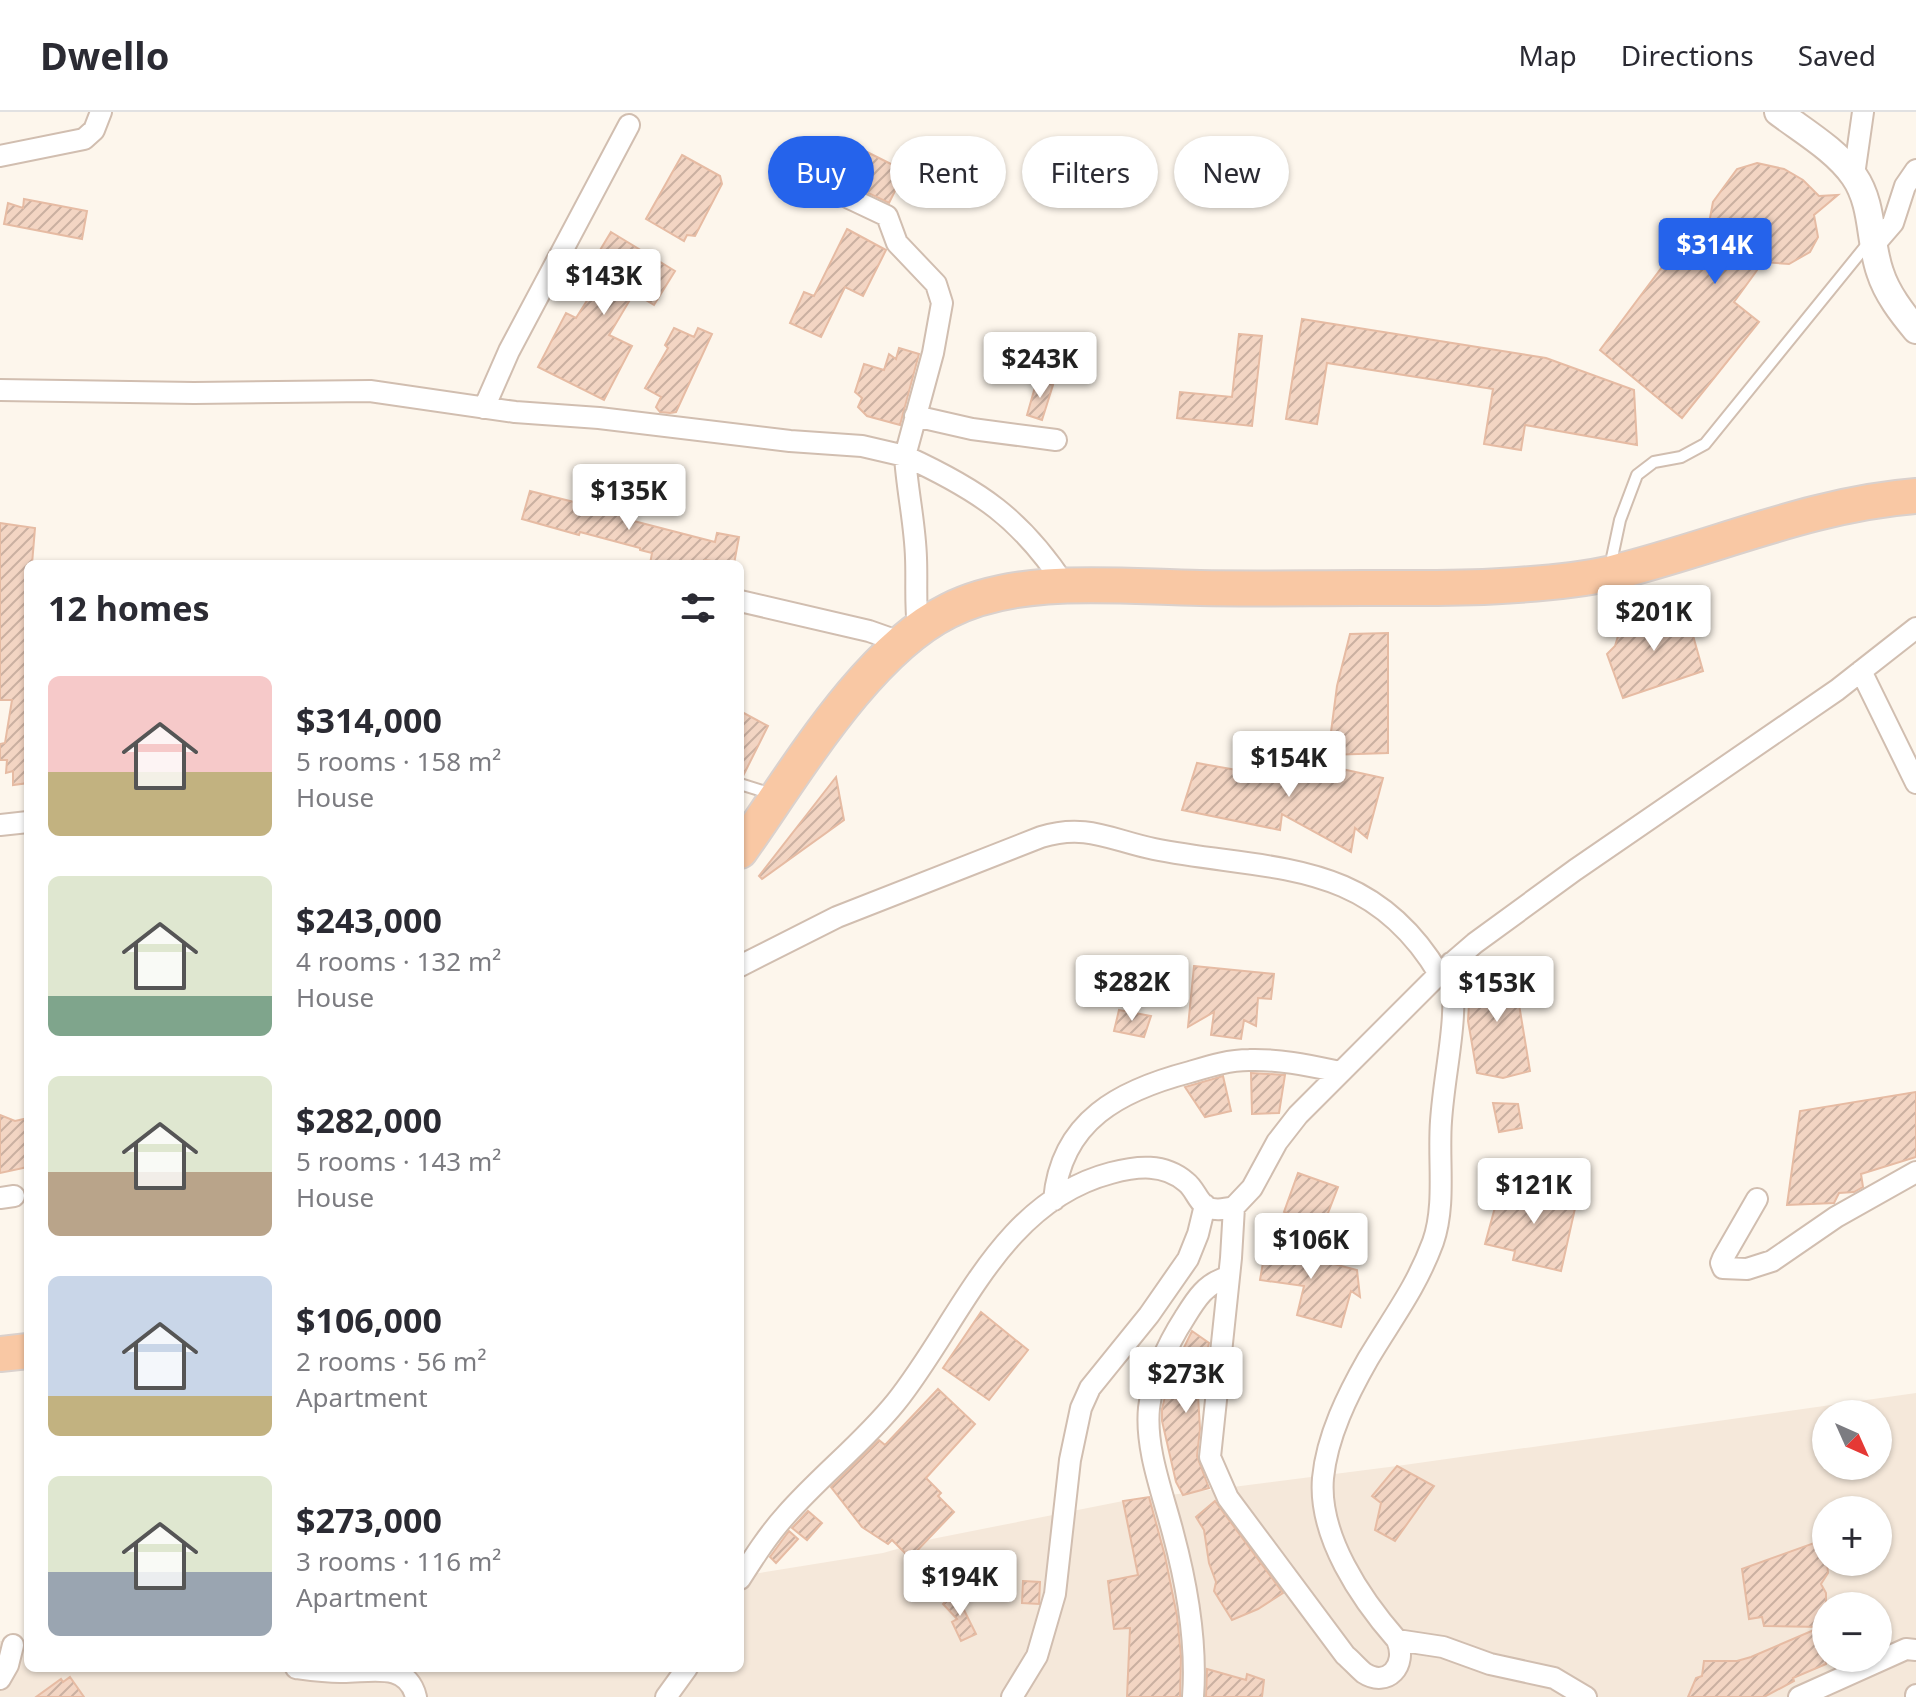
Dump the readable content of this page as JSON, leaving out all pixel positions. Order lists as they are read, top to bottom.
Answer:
{
  "north": "bottom right",
  "page": {
    "header": "Dwello",
    "nav": ["Map", "Directions", "Saved"],
    "chip": [
      "Buy",
      "Rent",
      "Filters",
      "New"
    ],
    "price": [
      "$314K",
      "$143K",
      "$243K",
      "$135K",
      "$201K",
      "$154K",
      "$282K",
      "$153K",
      "$121K",
      "$106K",
      "$273K",
      "$194K"
    ],
    "heading": "12 homes",
    "list": [
      {
        "name": "$314,000",
        "note": "5 rooms · 158 m² · House"
      },
      {
        "name": "$243,000",
        "note": "4 rooms · 132 m² · House"
      },
      {
        "name": "$282,000",
        "note": "5 rooms · 143 m² · House"
      },
      {
        "name": "$106,000",
        "note": "2 rooms · 56 m² · Apartment"
      },
      {
        "name": "$273,000",
        "note": "3 rooms · 116 m² · Apartment"
      }
    ],
    "map_buttons": ["+", "−"]
  }
}
